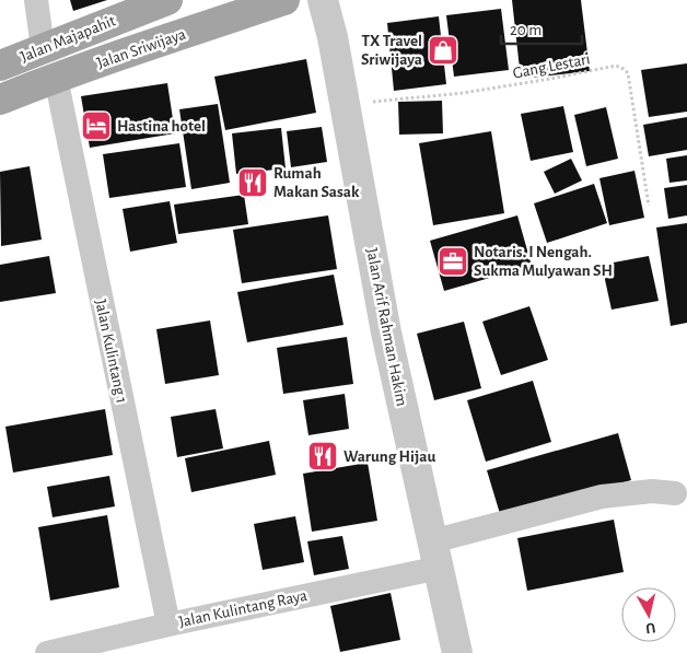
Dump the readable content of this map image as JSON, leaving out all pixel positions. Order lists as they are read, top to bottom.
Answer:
{
  "streets": {
    "main road": ["Jalan Majapahit", "Jalan Sriwijaya"],
    "street": ["Jalan Arif Rahman Hakim", "Jalan Kulintang 1", "Jalan Kulintang Raya"],
    "path": ["Gang Lestari"]
  },
  "crossings": [
    ["Jalan Sriwijaya", "Jalan Kulintang 1"],
    ["Gang Lestari", "Jalan Arif Rahman Hakim"],
    ["Jalan Arif Rahman Hakim", "Jalan Kulintang Raya"],
    ["Jalan Kulintang 1", "Jalan Kulintang Raya"]
  ],
  "places": {
    "shop": ["TX Travel Sriwijaya"],
    "hotel": ["Hastina hotel"],
    "restaurant": ["Rumah Makan Sasak", "Warung Hijau"],
    "office": ["Notaris. I Nengah. Sukma Mulyawan SH"]
  },
  "scale_bar": "20 m",
  "north": "bottom"
}
